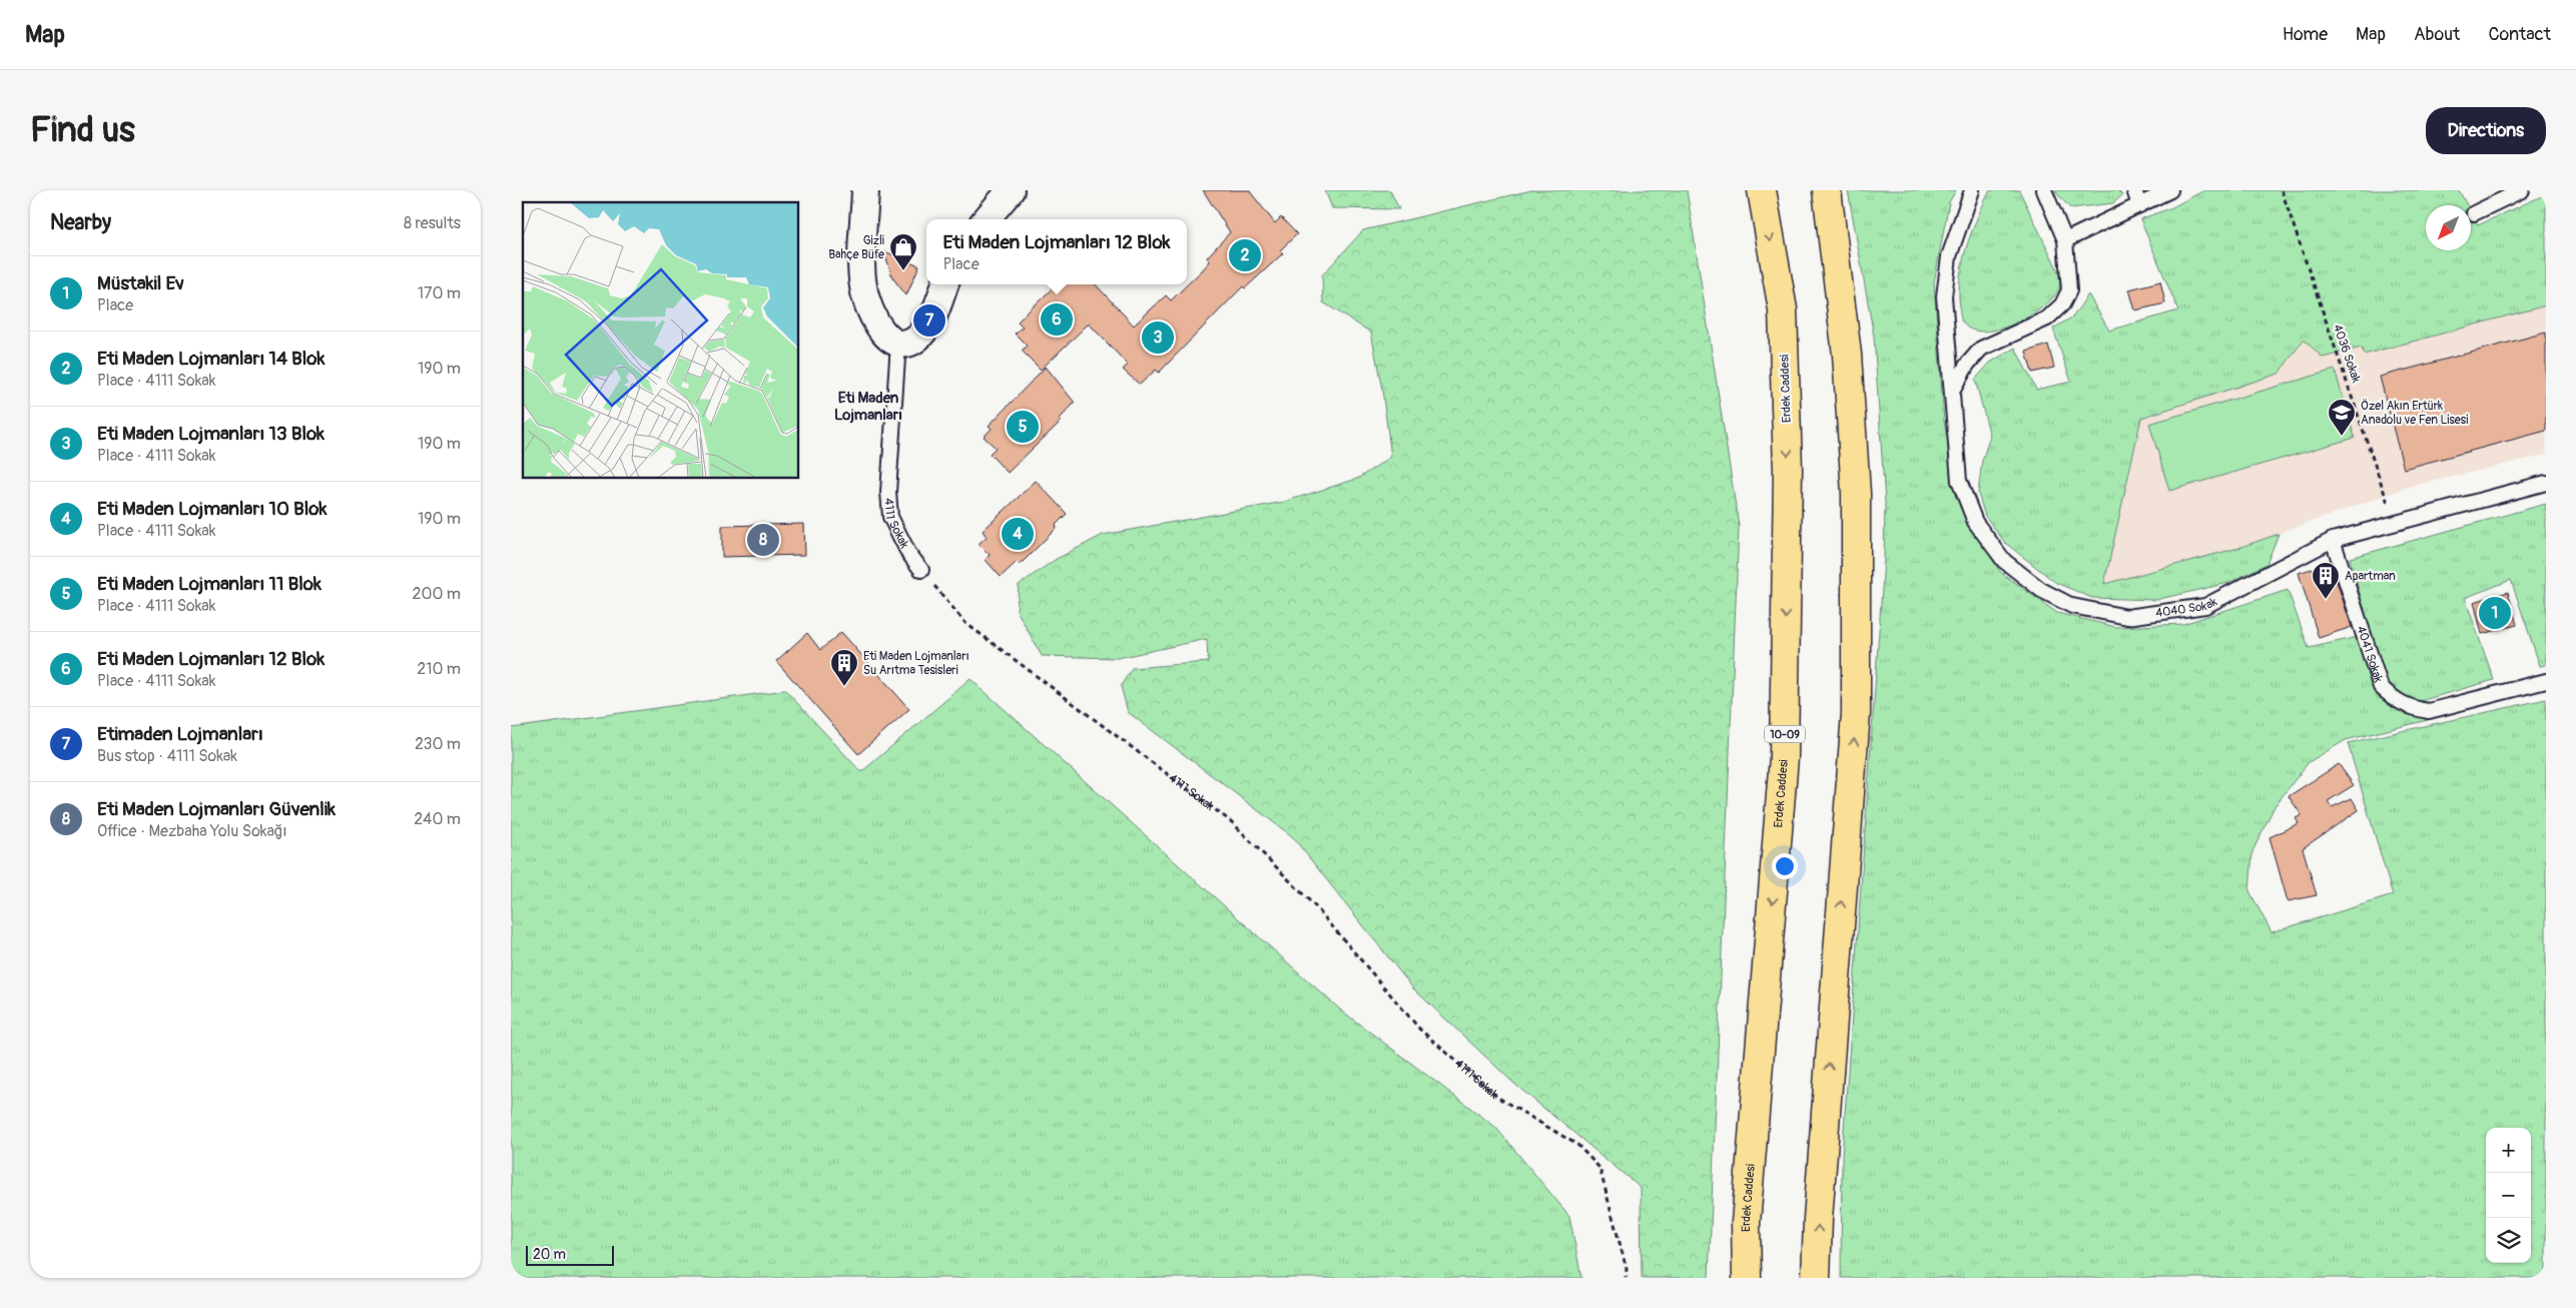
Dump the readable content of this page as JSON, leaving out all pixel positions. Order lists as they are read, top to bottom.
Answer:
{
  "streets": {
    "main road": ["Erdek Caddesi", "10-09"],
    "lane": ["4111 Sokak", "4040 Sokak", "4041 Sokak"],
    "path": ["4036 Sokak"]
  },
  "crossings": [
    ["4036 Sokak", "4040 Sokak"],
    ["4040 Sokak", "4041 Sokak"]
  ],
  "districts": ["Eti Maden Lojmanları"],
  "places": {
    "shop": ["Gizli Bahçe Büfe"],
    "school or university": ["Özel Akın Ertürk Anadolu ve Fen Lisesi"],
    "building": ["Apartman", "Eti Maden Lojmanları Su Arıtma Tesisleri"]
  },
  "scale_bar": "20 m",
  "north": "bottom left",
  "page": {
    "header": "Map",
    "nav": [
      "Home",
      "Map",
      "About",
      "Contact"
    ],
    "buttons": "Directions",
    "title": "Find us",
    "heading": ["Nearby", "8 results"],
    "popup": ["Eti Maden Lojmanları 12 Blok", "Place"],
    "pins": [
      "2",
      "6",
      "7",
      "3",
      "5",
      "4",
      "8",
      "1"
    ],
    "list": [
      {
        "mark": "1",
        "name": "Müstakil Ev",
        "note": "Place",
        "value": "170 m"
      },
      {
        "mark": "2",
        "name": "Eti Maden Lojmanları 14 Blok",
        "note": "Place · 4111 Sokak",
        "value": "190 m"
      },
      {
        "mark": "3",
        "name": "Eti Maden Lojmanları 13 Blok",
        "note": "Place · 4111 Sokak",
        "value": "190 m"
      },
      {
        "mark": "4",
        "name": "Eti Maden Lojmanları 10 Blok",
        "note": "Place · 4111 Sokak",
        "value": "190 m"
      },
      {
        "mark": "5",
        "name": "Eti Maden Lojmanları 11 Blok",
        "note": "Place · 4111 Sokak",
        "value": "200 m"
      },
      {
        "mark": "6",
        "name": "Eti Maden Lojmanları 12 Blok",
        "note": "Place · 4111 Sokak",
        "value": "210 m"
      },
      {
        "mark": "7",
        "name": "Etimaden Lojmanları",
        "note": "Bus stop · 4111 Sokak",
        "value": "230 m"
      },
      {
        "mark": "8",
        "name": "Eti Maden Lojmanları Güvenlik",
        "note": "Office · Mezbaha Yolu Sokağı",
        "value": "240 m"
      }
    ],
    "map_buttons": ["+", "−"],
    "scale": "20 m"
  }
}
